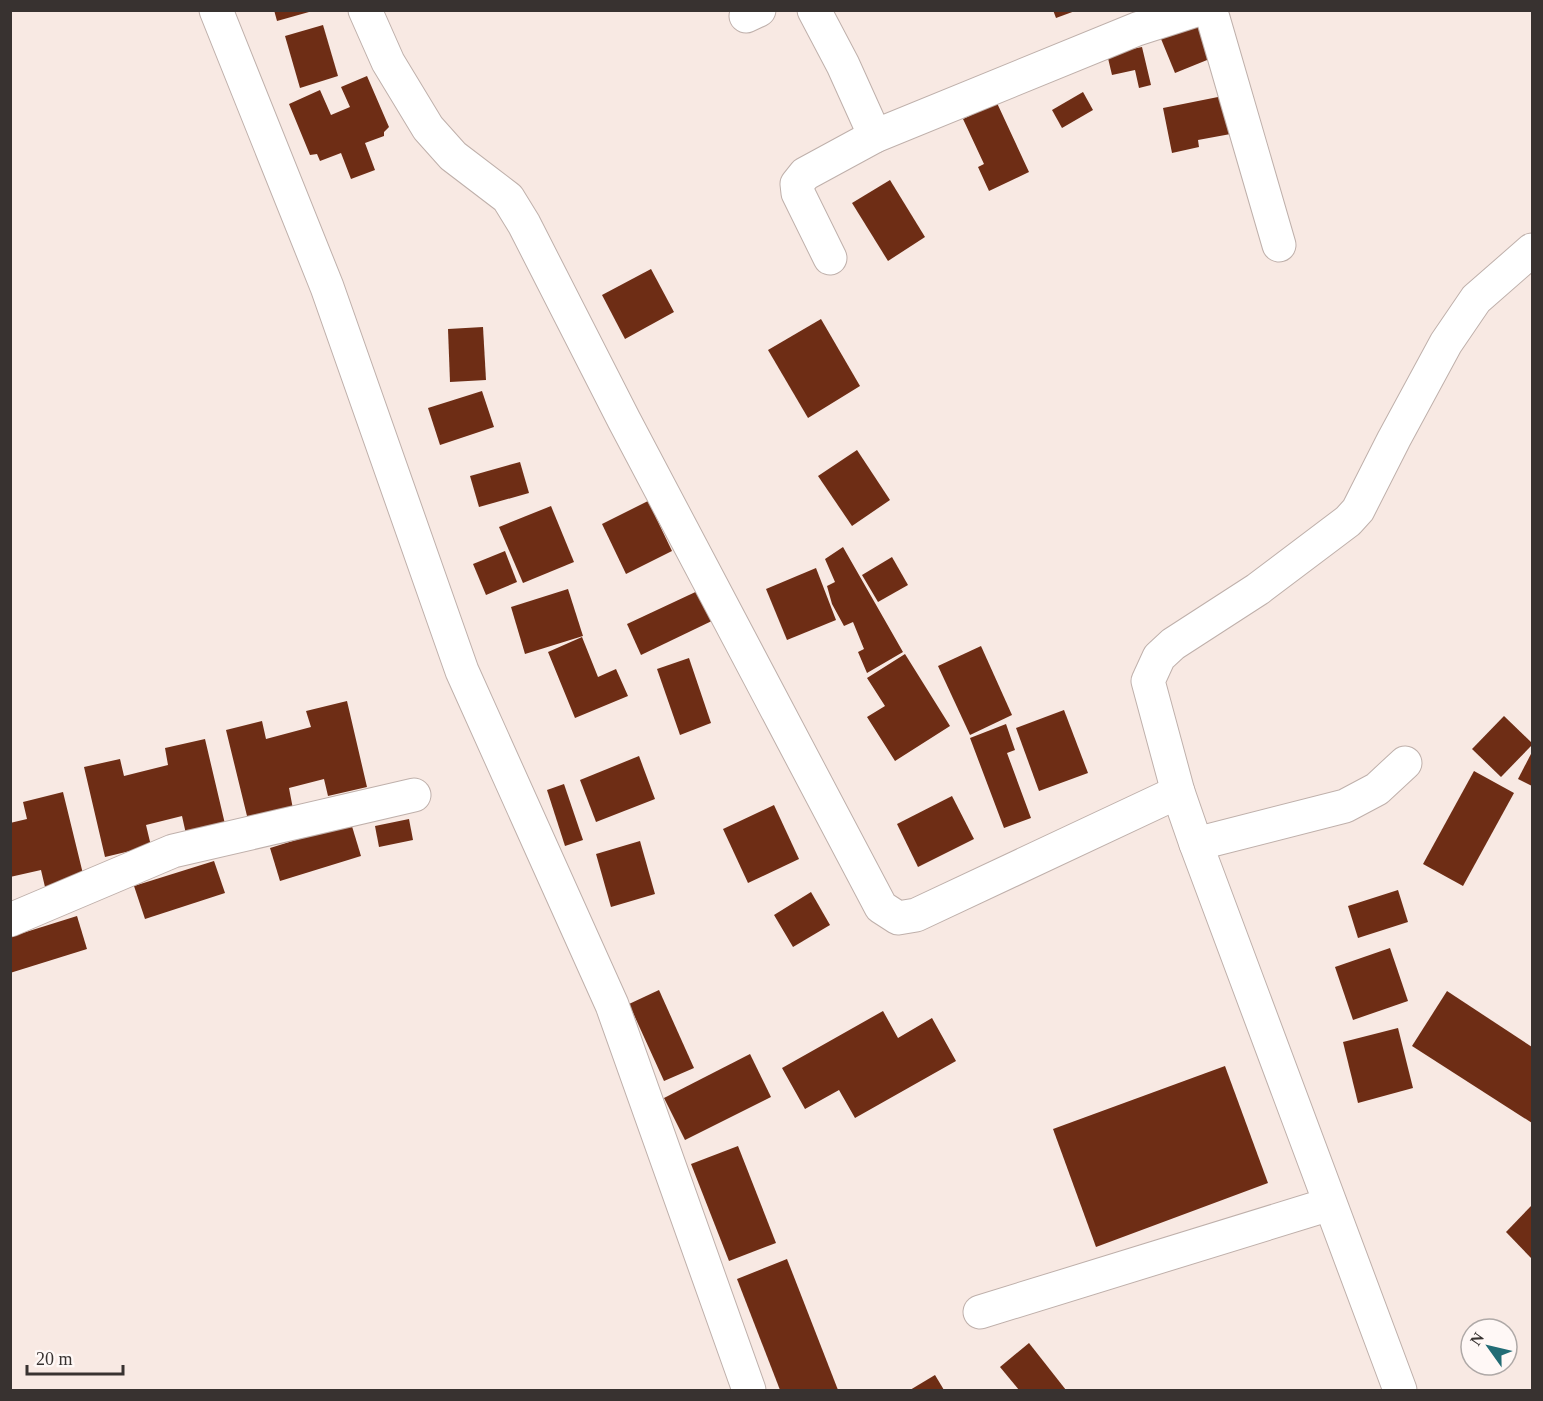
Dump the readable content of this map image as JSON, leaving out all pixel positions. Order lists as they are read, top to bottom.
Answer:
{
  "scale_bar": "20 m",
  "north": "top left"
}
